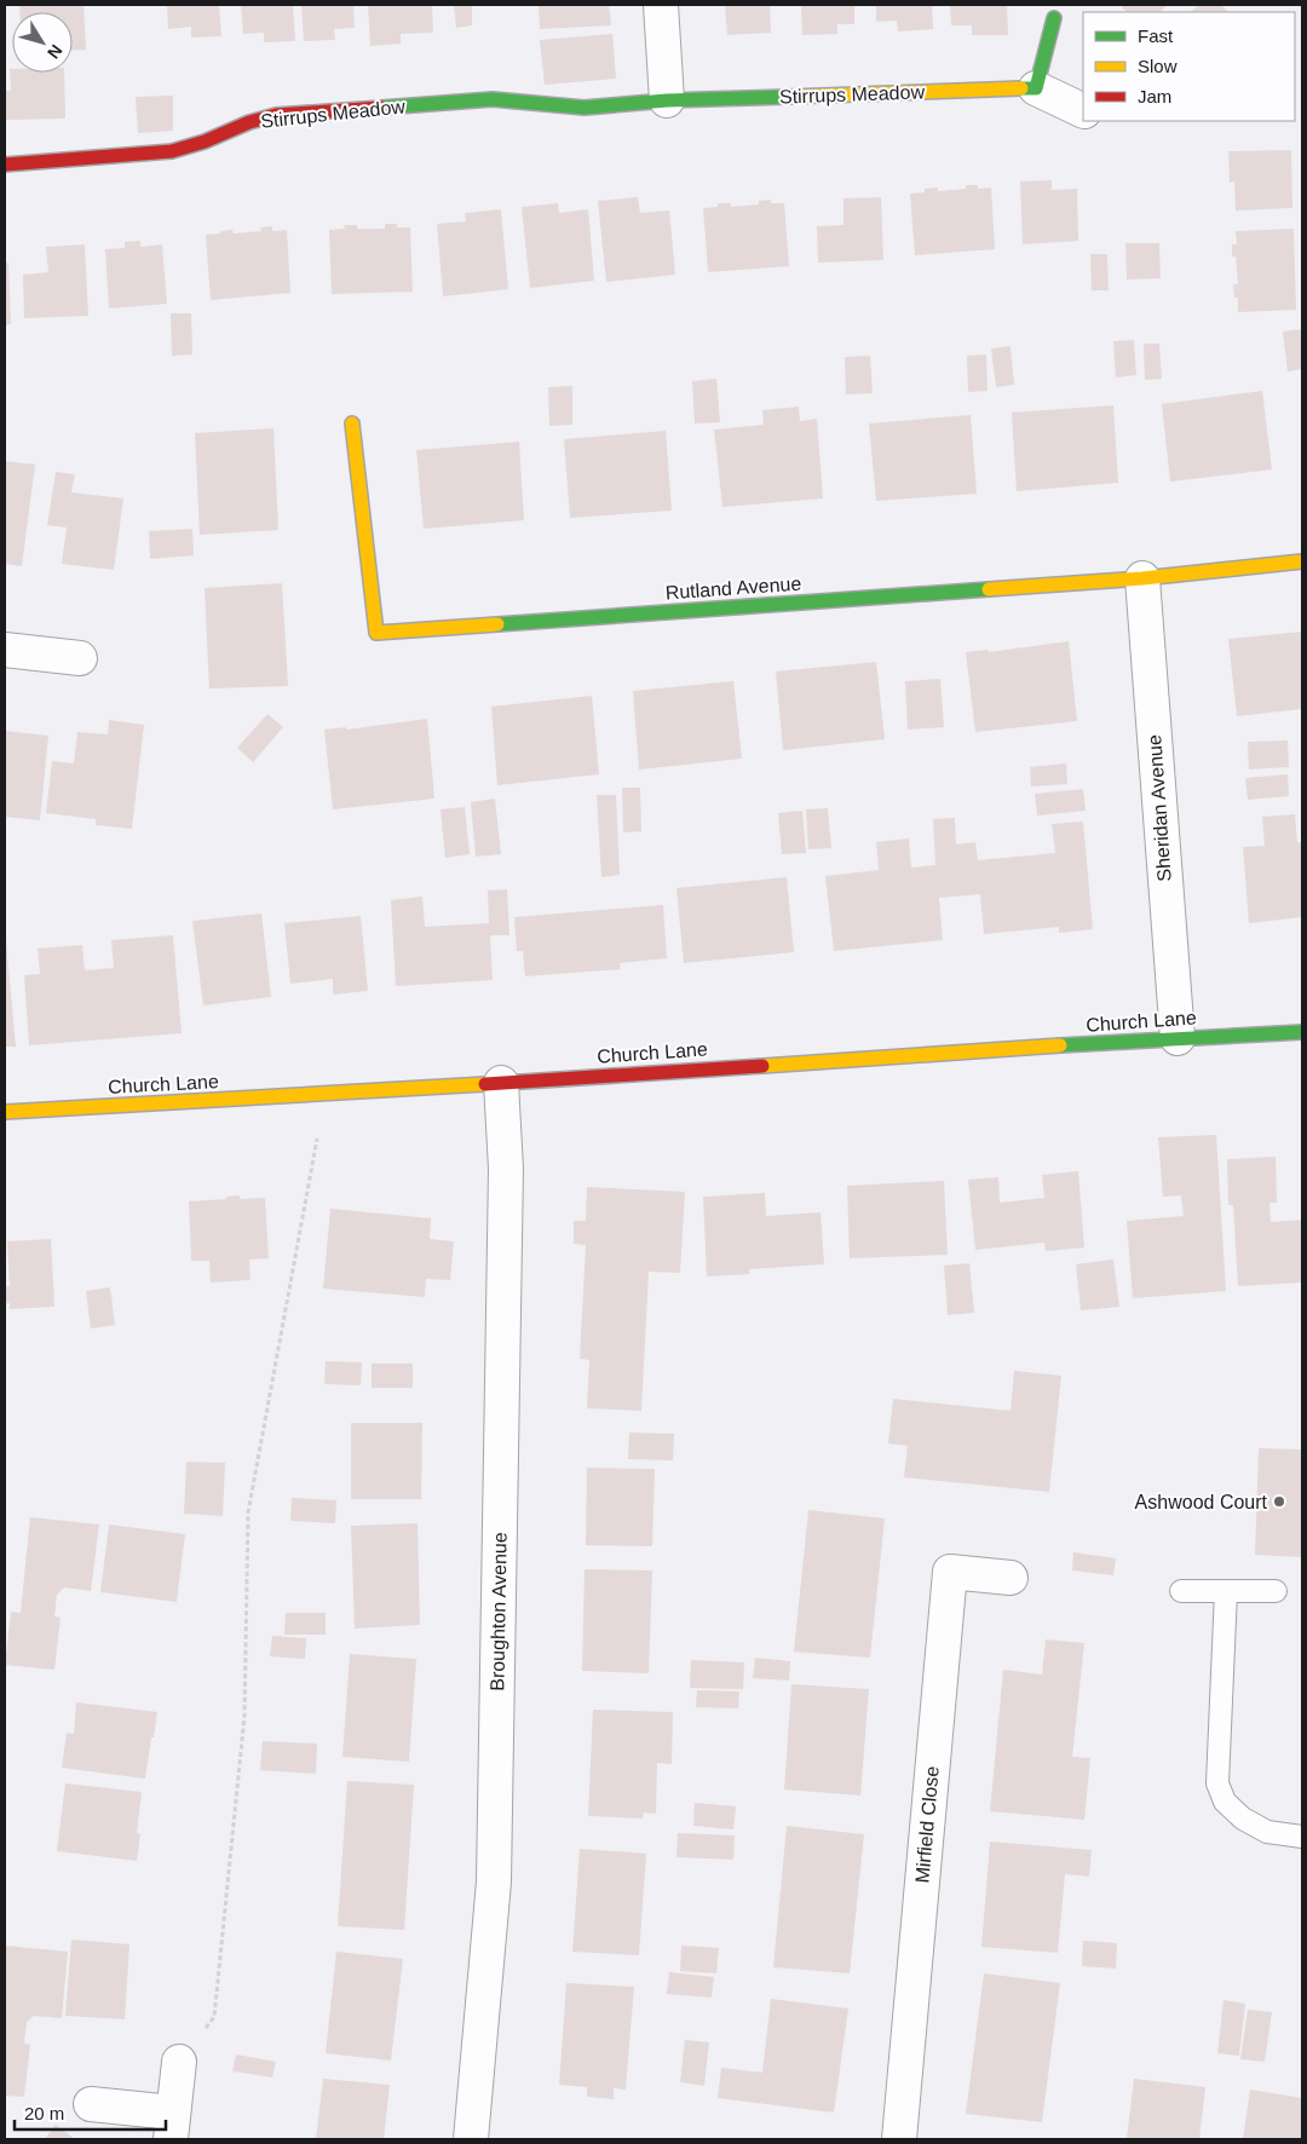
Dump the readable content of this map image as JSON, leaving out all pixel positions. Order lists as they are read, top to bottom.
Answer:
{
  "streets": {
    "street": [
      "Stirrups Meadow",
      "Rutland Avenue",
      "Sheridan Avenue",
      "Church Lane",
      "Broughton Avenue",
      "Mirfield Close"
    ]
  },
  "crossings": [
    ["Rutland Avenue", "Sheridan Avenue"],
    ["Sheridan Avenue", "Church Lane"],
    ["Church Lane", "Broughton Avenue"]
  ],
  "places": ["Ashwood Court"],
  "legend": ["Fast", "Slow", "Jam"],
  "scale_bar": "20 m",
  "north": "bottom right"
}
